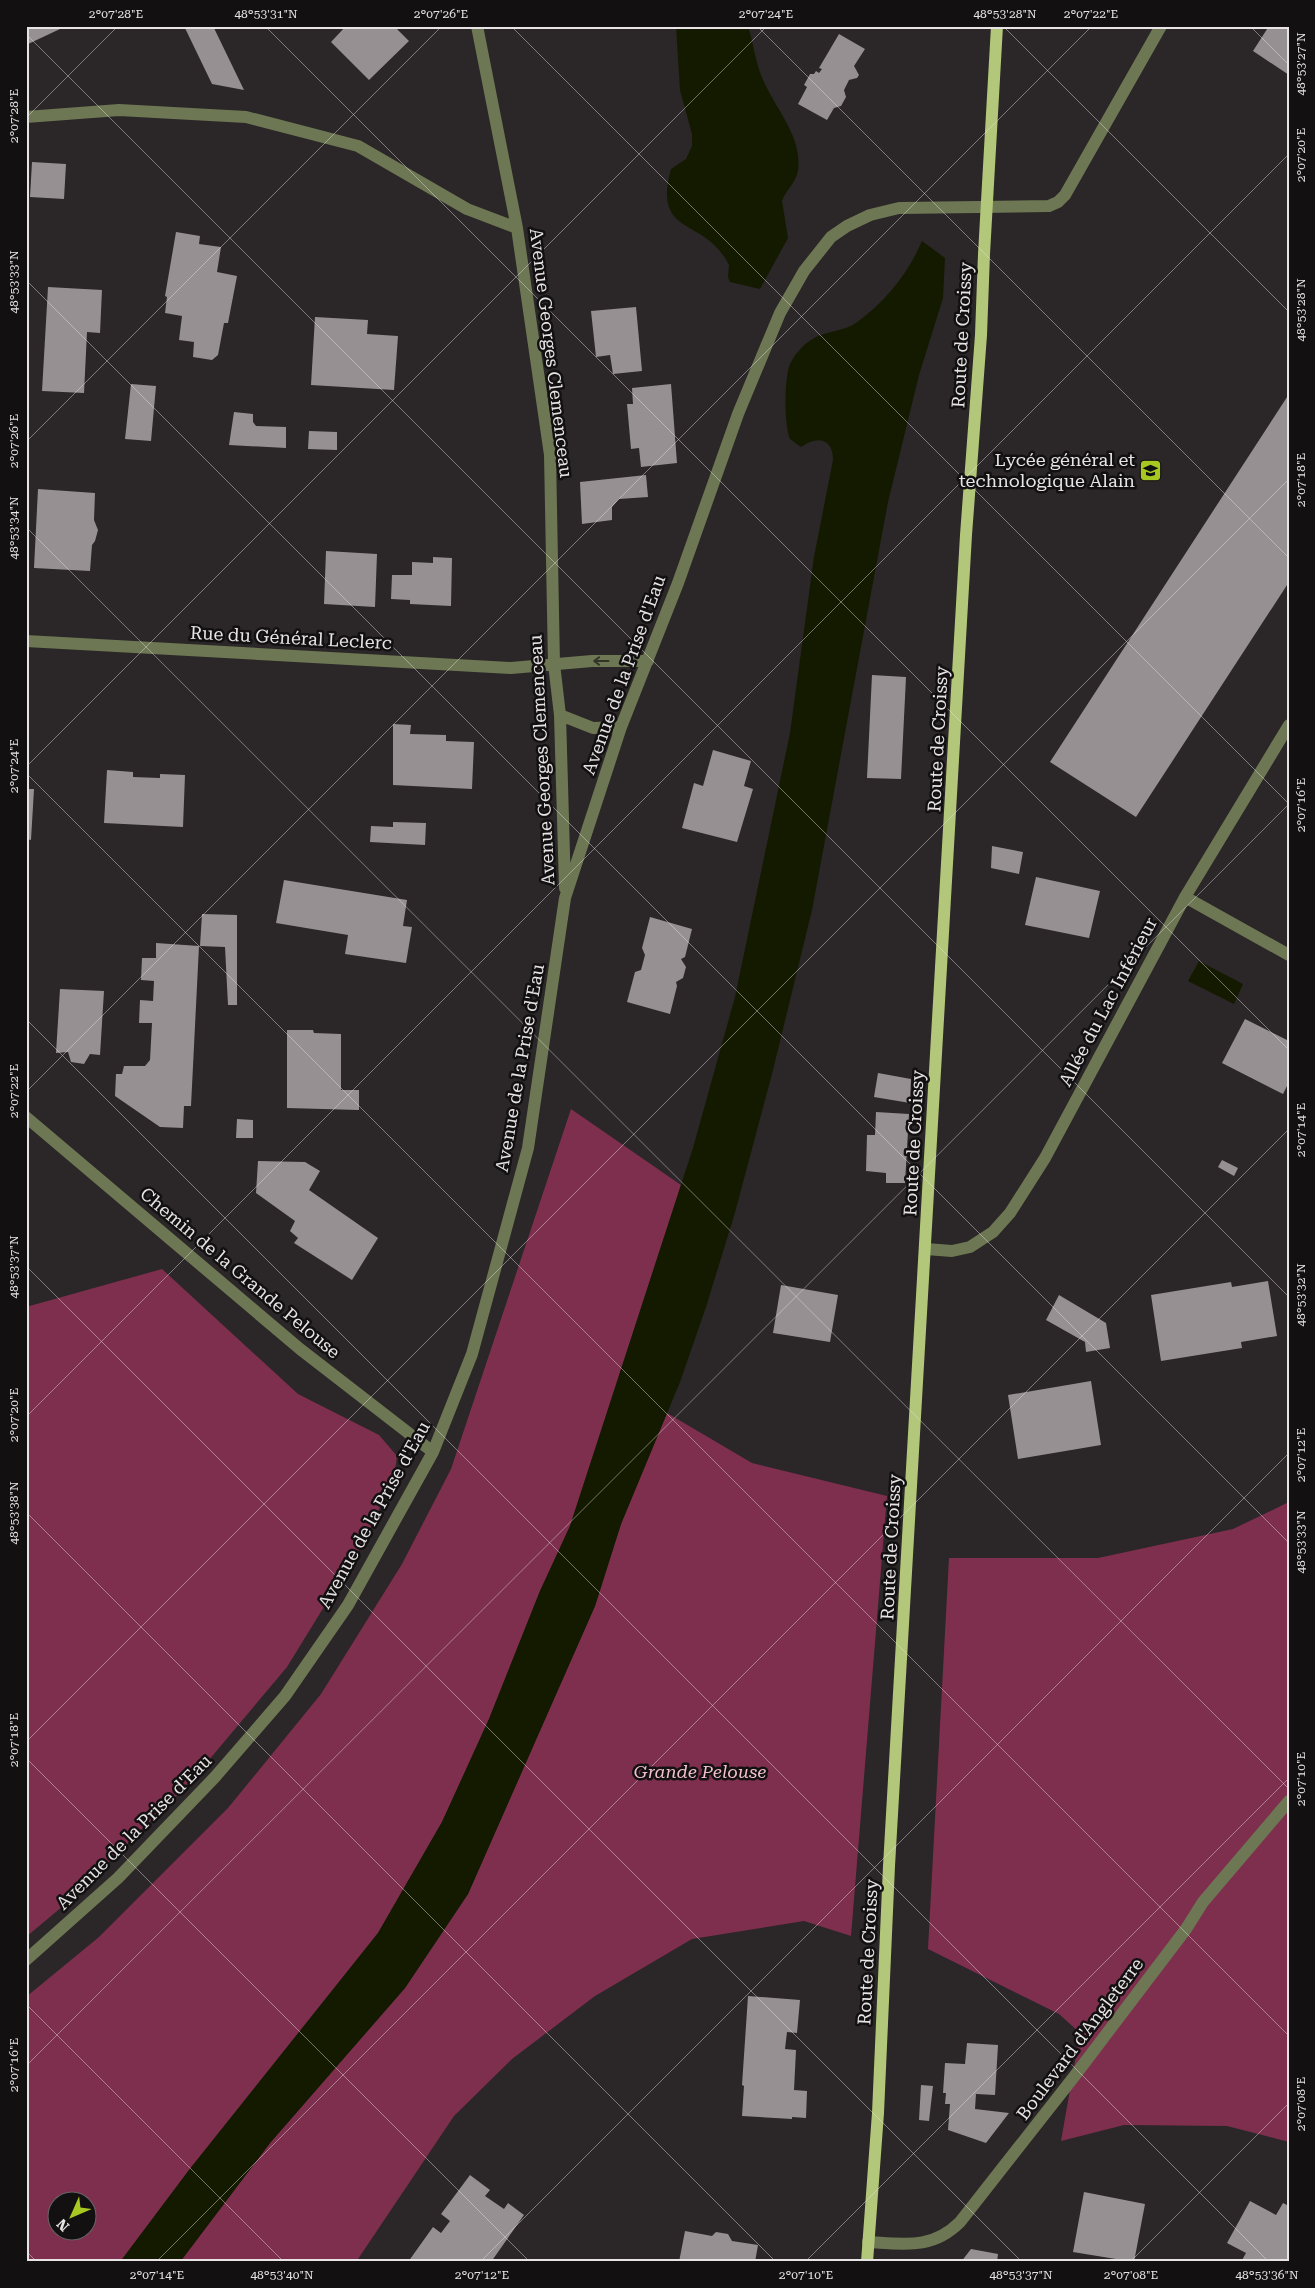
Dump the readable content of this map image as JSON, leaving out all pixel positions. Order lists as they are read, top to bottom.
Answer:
{
  "streets": {
    "main road": ["Route de Croissy"],
    "street": [
      "Avenue Georges Clemenceau",
      "Rue du Général Leclerc",
      "Avenue de la Prise d'Eau",
      "Allée du Lac Inférieur",
      "Chemin de la Grande Pelouse",
      "Boulevard d'Angleterre"
    ]
  },
  "crossings": [
    ["Route de Croissy", "Avenue de la Prise d'Eau"],
    ["Route de Croissy", "Allée du Lac Inférieur"],
    ["Route de Croissy", "Boulevard d'Angleterre"],
    ["Avenue Georges Clemenceau", "Rue du Général Leclerc"],
    ["Avenue Georges Clemenceau", "Avenue de la Prise d'Eau"],
    ["Rue du Général Leclerc", "Avenue de la Prise d'Eau"],
    ["Avenue de la Prise d'Eau", "Chemin de la Grande Pelouse"]
  ],
  "parks": ["Grande Pelouse"],
  "places": {
    "school or university": ["Lycée général et technologique Alain"]
  },
  "north": "bottom left",
  "coordinates": [
    "2°07'28\"E",
    "48°53'31\"N",
    "2°07'26\"E",
    "2°07'24\"E",
    "48°53'28\"N",
    "2°07'22\"E",
    "48°53'27\"N",
    "2°07'20\"E",
    "48°53'33\"N",
    "2°07'18\"E",
    "48°53'34\"N",
    "2°07'16\"E",
    "2°07'14\"E",
    "48°53'37\"N",
    "48°53'32\"N",
    "2°07'12\"E",
    "48°53'38\"N",
    "2°07'10\"E",
    "2°07'08\"E",
    "48°53'40\"N",
    "48°53'36\"N"
  ]
}
